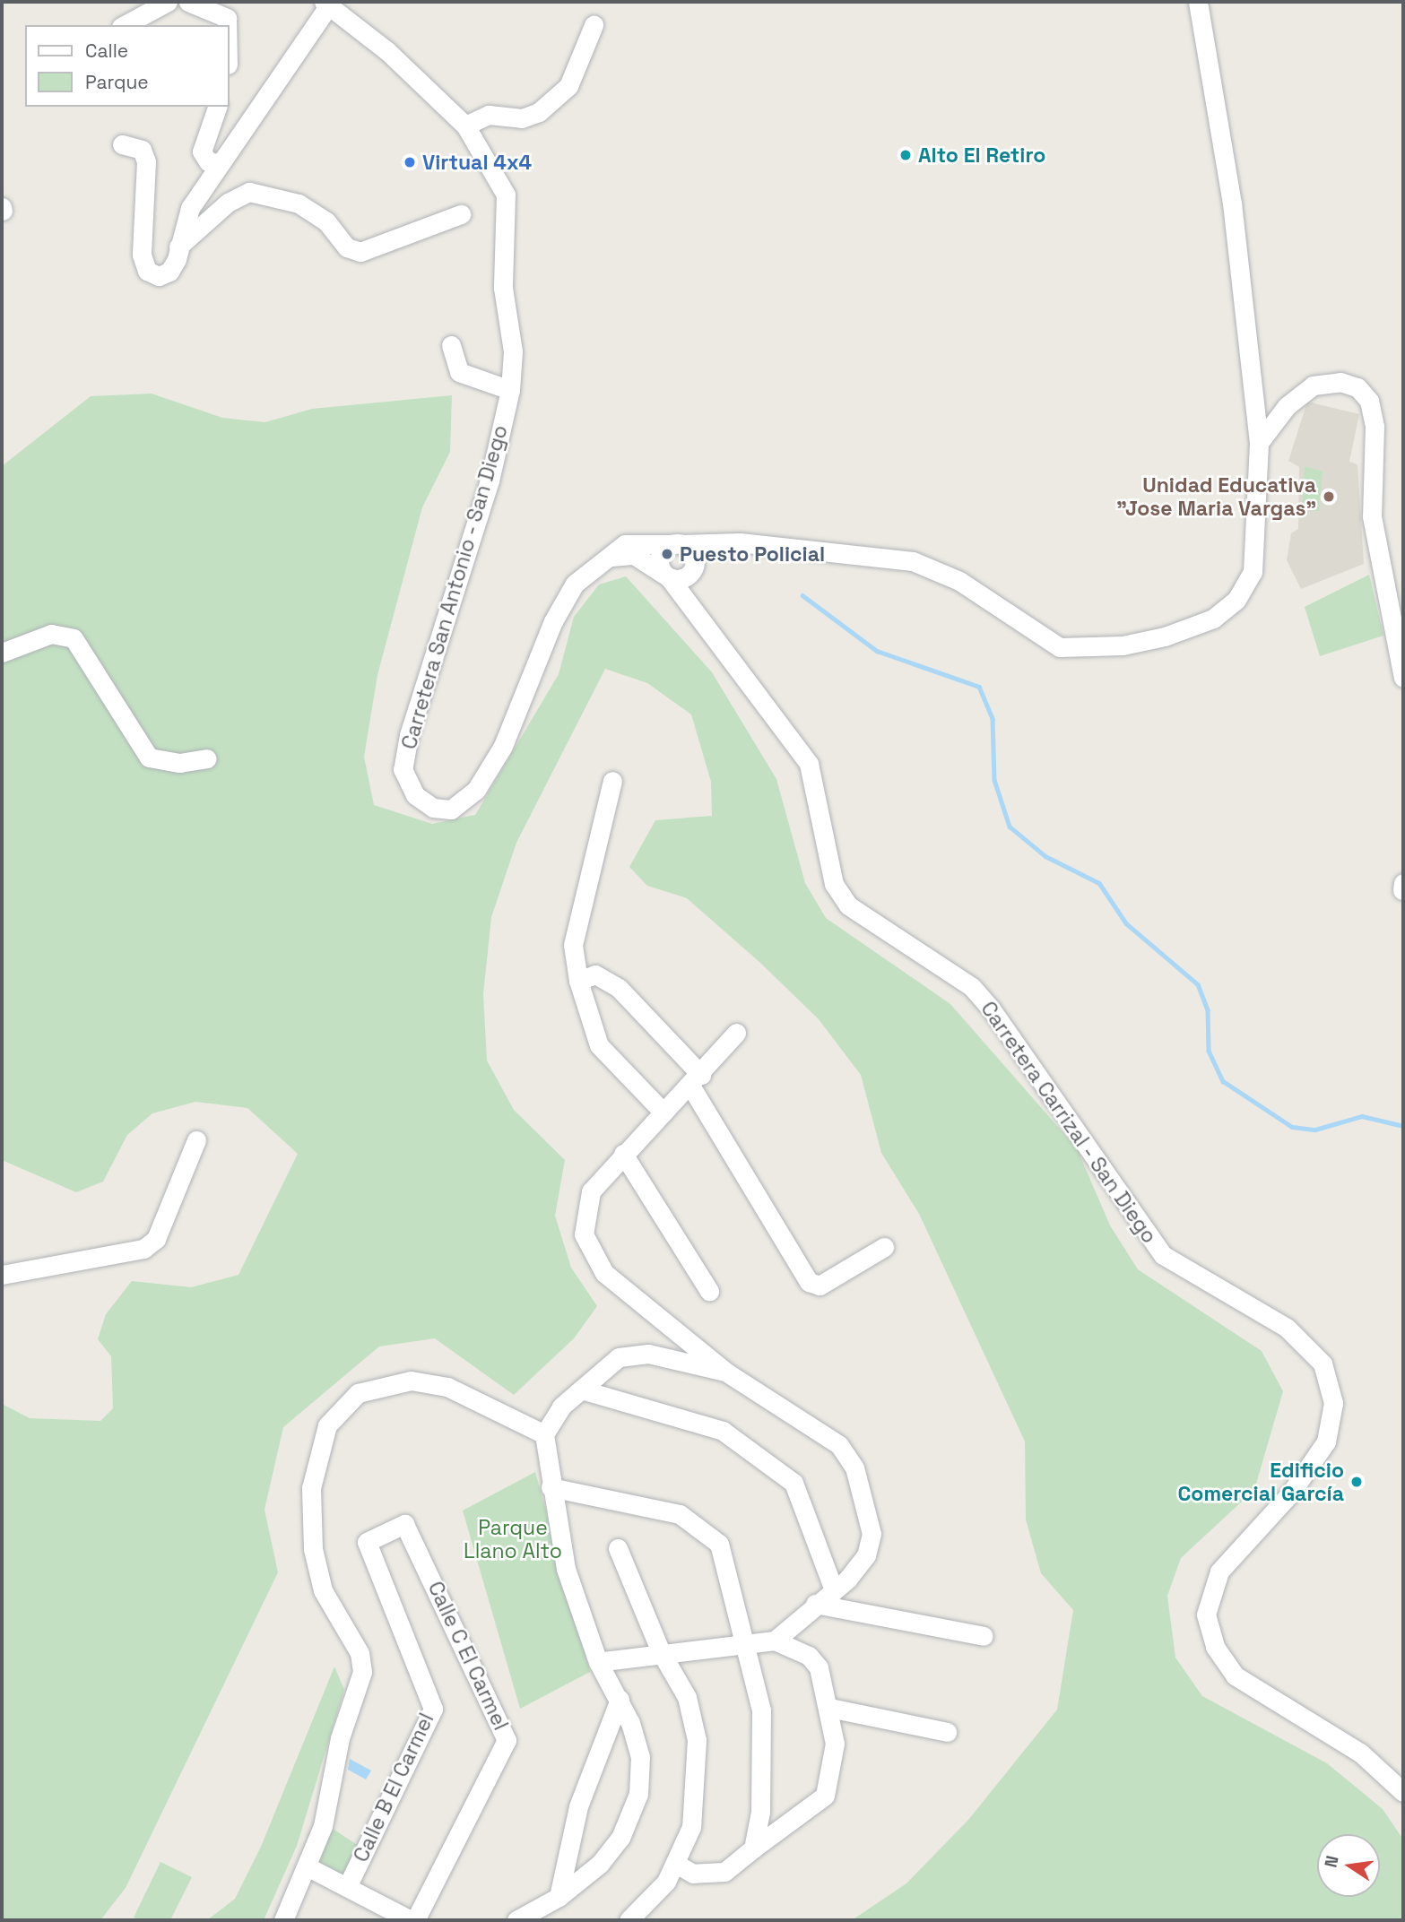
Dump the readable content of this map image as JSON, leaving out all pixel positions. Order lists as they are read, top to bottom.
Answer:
{
  "streets": {
    "street": [
      "Carretera San Antonio - San Diego",
      "Carretera Carrizal - San Diego",
      "Calle C El Carmel",
      "Calle B El Carmel"
    ]
  },
  "crossings": [
    ["Calle C El Carmel", "Calle B El Carmel"]
  ],
  "parks": ["Parque Llano Alto"],
  "places": [
    "Alto El Retiro",
    "Virtual 4x4",
    "Unidad Educativa \"Jose Maria Vargas\"",
    "Puesto Policial",
    "Edificio Comercial García"
  ],
  "legend": ["Calle", "Parque"],
  "north": "left"
}
